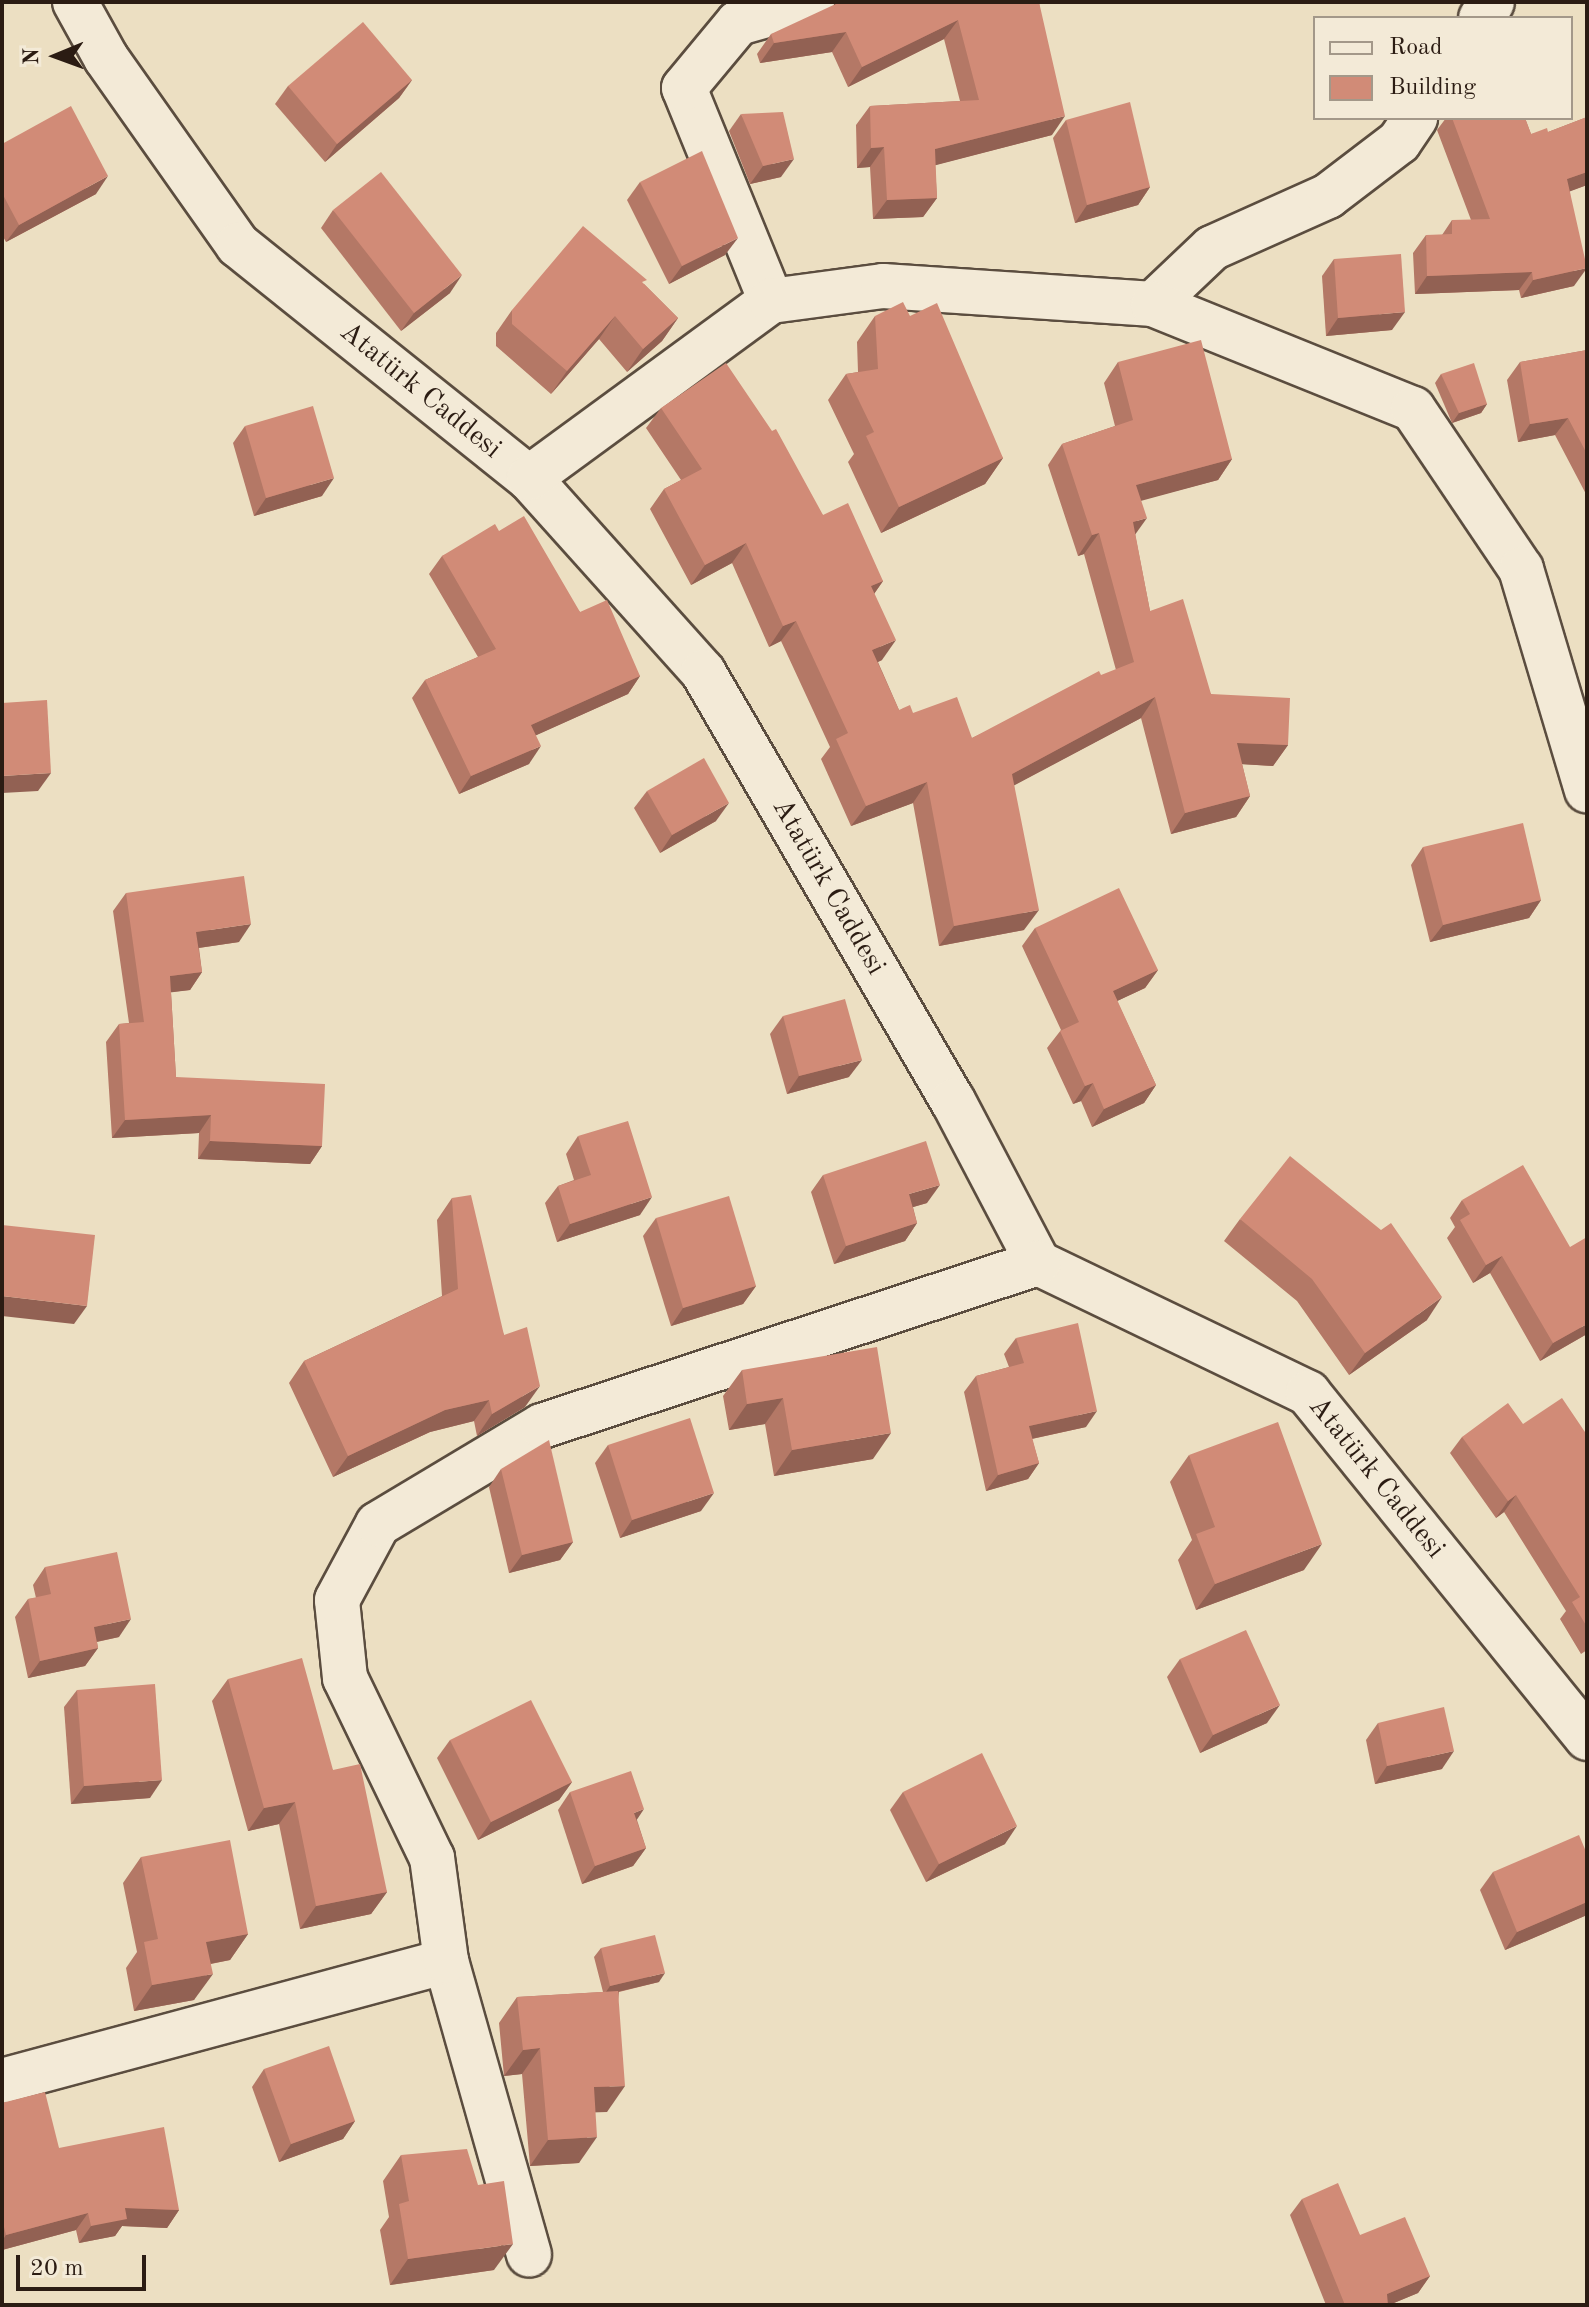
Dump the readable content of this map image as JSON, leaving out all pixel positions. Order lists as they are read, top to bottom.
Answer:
{
  "streets": {
    "street": ["Atatürk Caddesi"]
  },
  "legend": ["Road", "Building"],
  "scale_bar": "20 m",
  "north": "left"
}
